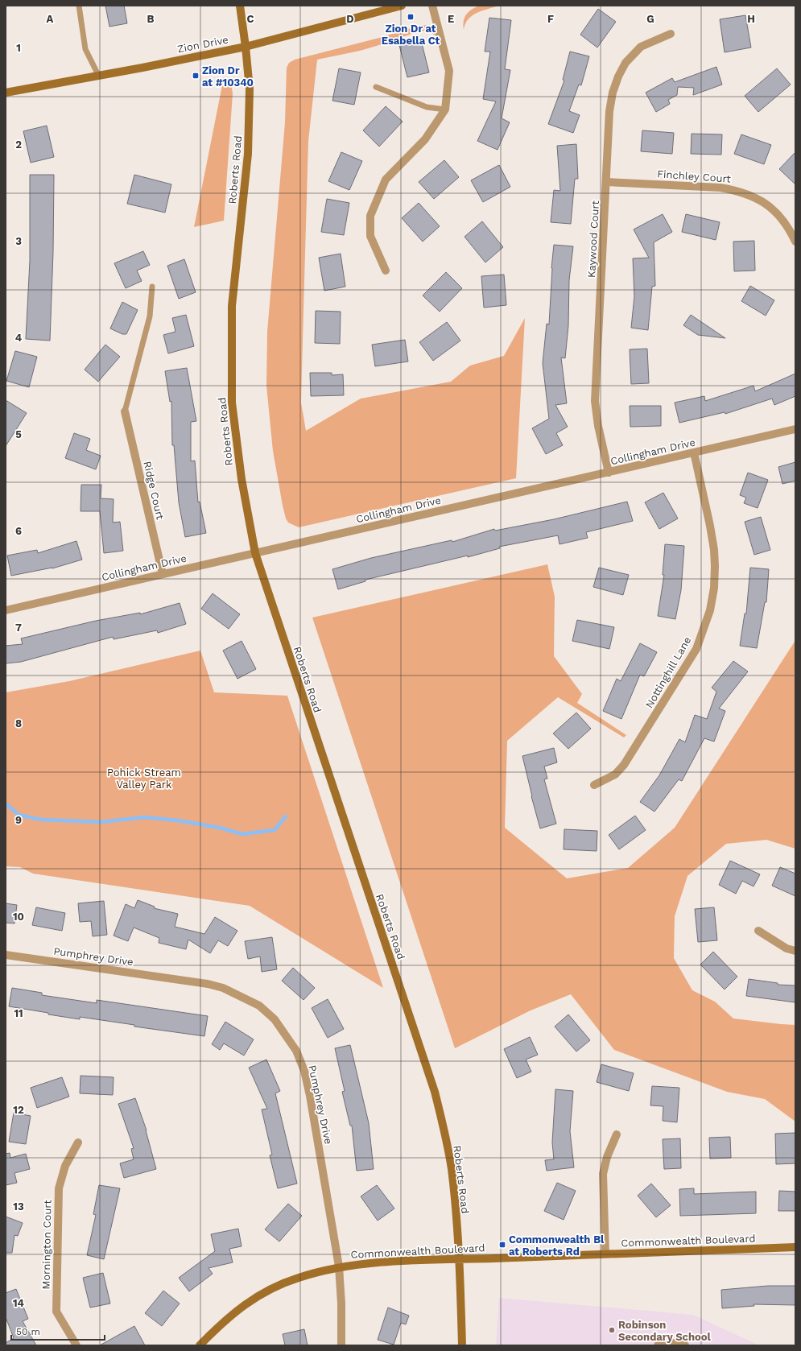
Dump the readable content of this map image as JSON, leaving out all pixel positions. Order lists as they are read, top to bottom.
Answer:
{
  "streets": {
    "main road": ["Zion Drive", "Roberts Road", "Commonwealth Boulevard"],
    "street": [
      "Finchley Court",
      "Kaywood Court",
      "Collingham Drive",
      "Ridge Court",
      "Nottinghill Lane",
      "Pumphrey Drive",
      "Mornington Court"
    ]
  },
  "crossings": [
    ["Zion Drive", "Roberts Road"],
    ["Roberts Road", "Collingham Drive"],
    ["Roberts Road", "Commonwealth Boulevard"],
    ["Finchley Court", "Kaywood Court"],
    ["Kaywood Court", "Collingham Drive"],
    ["Collingham Drive", "Ridge Court"],
    ["Collingham Drive", "Nottinghill Lane"],
    ["Pumphrey Drive", "Commonwealth Boulevard"]
  ],
  "parks": ["Pohick Stream Valley Park"],
  "places": {
    "transit": ["Zion Dr at Esabella Ct", "Zion Dr at #10340", "Commonwealth Bl at Roberts Rd"],
    "other": ["Robinson Secondary School"]
  },
  "scale_bar": "50 m",
  "grid": {
    "columns": [
      "A",
      "B",
      "C",
      "D",
      "E",
      "F",
      "G",
      "H"
    ],
    "rows": [
      "1",
      "2",
      "3",
      "4",
      "5",
      "6",
      "7",
      "8",
      "9",
      "10",
      "11",
      "12",
      "13",
      "14"
    ]
  }
}
